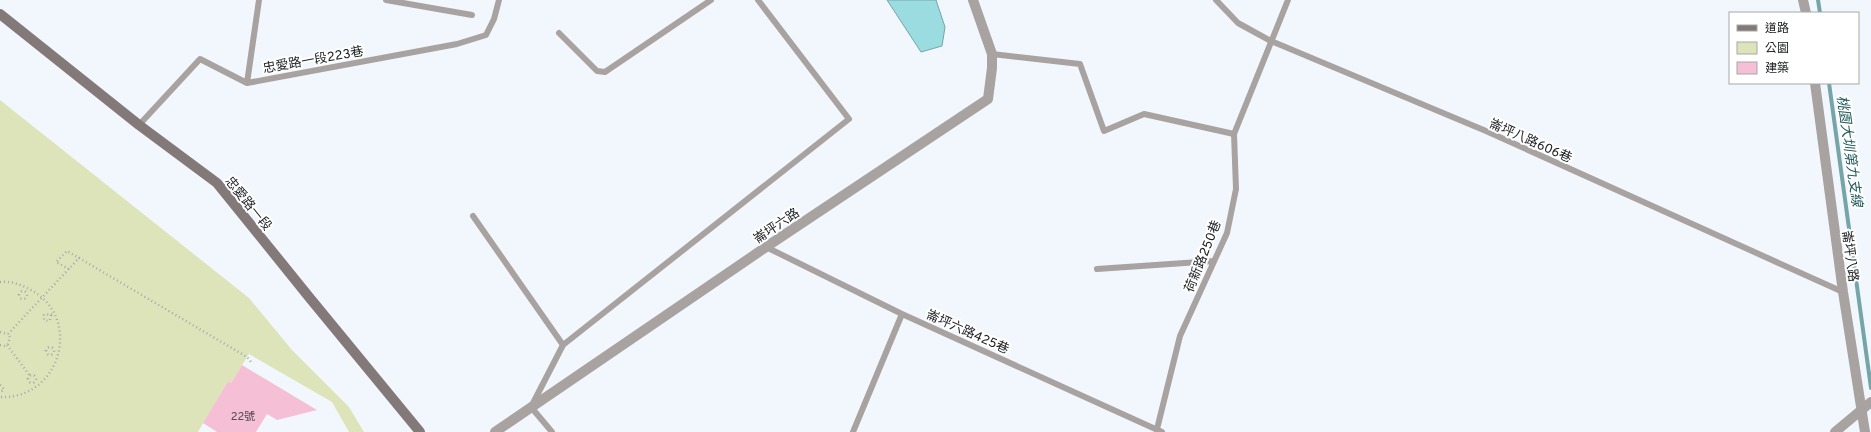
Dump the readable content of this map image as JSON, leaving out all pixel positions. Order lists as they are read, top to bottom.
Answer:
{
  "streets": {
    "main road": ["忠愛路一段"],
    "street": ["崙坪六路", "崙坪八路"],
    "lane": [
      "忠愛路一段223巷",
      "崙坪八路606巷",
      "荷新路250巷",
      "崙坪六路425巷"
    ]
  },
  "crossings": [
    ["忠愛路一段223巷", "忠愛路一段"],
    ["崙坪八路606巷", "荷新路250巷"],
    ["崙坪八路606巷", "崙坪八路"],
    ["崙坪六路", "崙坪六路425巷"],
    ["荷新路250巷", "崙坪六路425巷"]
  ],
  "water": ["桃園大圳第九支線"],
  "house_numbers": ["22號"],
  "legend": ["道路", "公園", "建築"]
}
